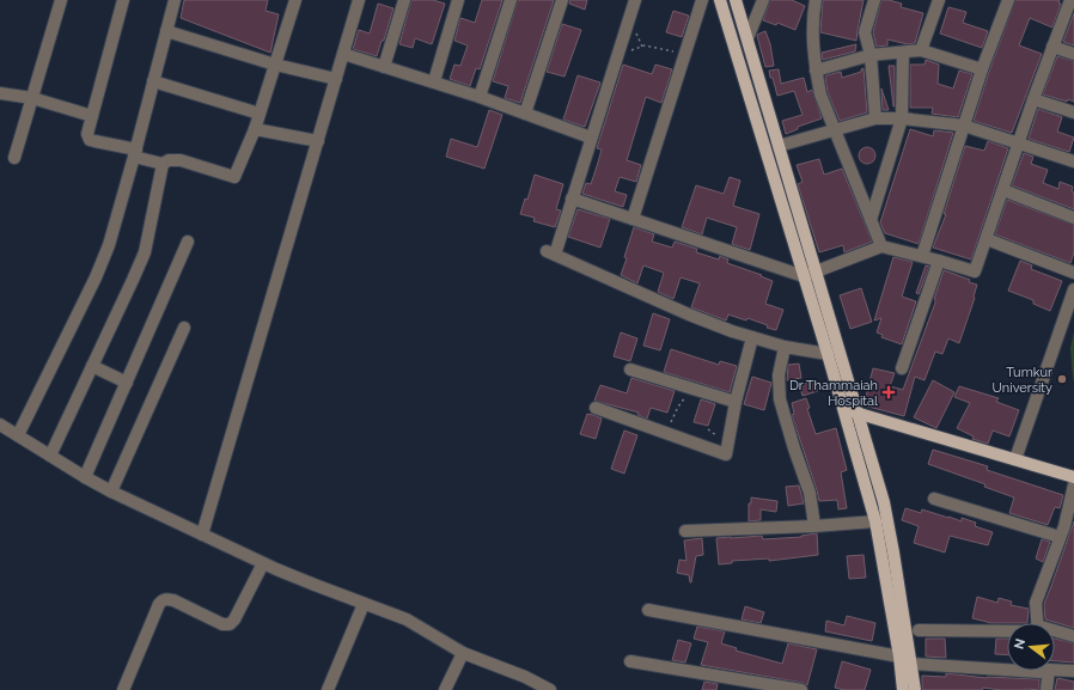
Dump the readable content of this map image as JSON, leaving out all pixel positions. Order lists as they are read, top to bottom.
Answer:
{
  "places": {
    "other": ["Tumkur University"],
    "health": ["Dr Thammaiah Hospital"]
  },
  "north": "left"
}
